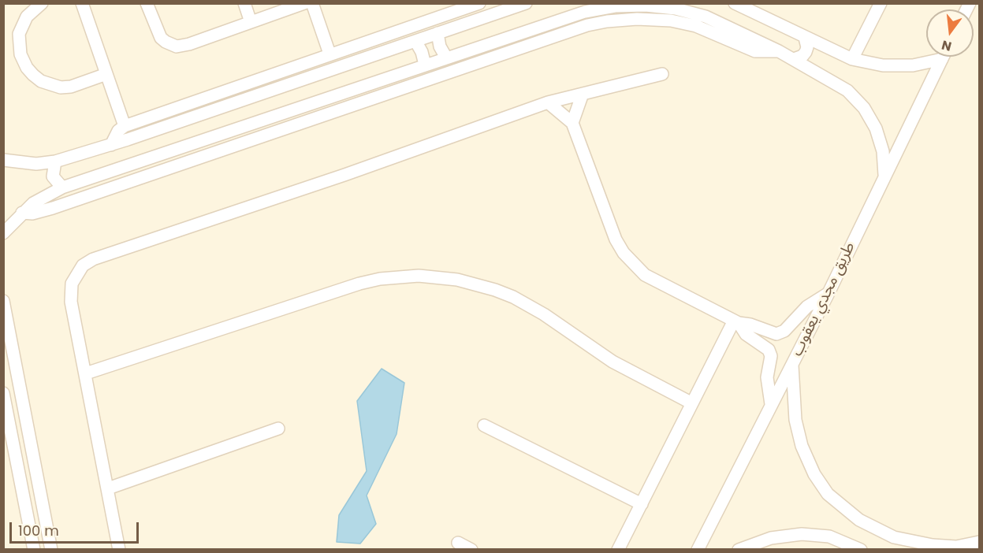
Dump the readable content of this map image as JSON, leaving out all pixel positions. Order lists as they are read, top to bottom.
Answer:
{
  "streets": {
    "street": ["طريق مجدي يعقوب"]
  },
  "scale_bar": "100 m",
  "north": "bottom"
}
